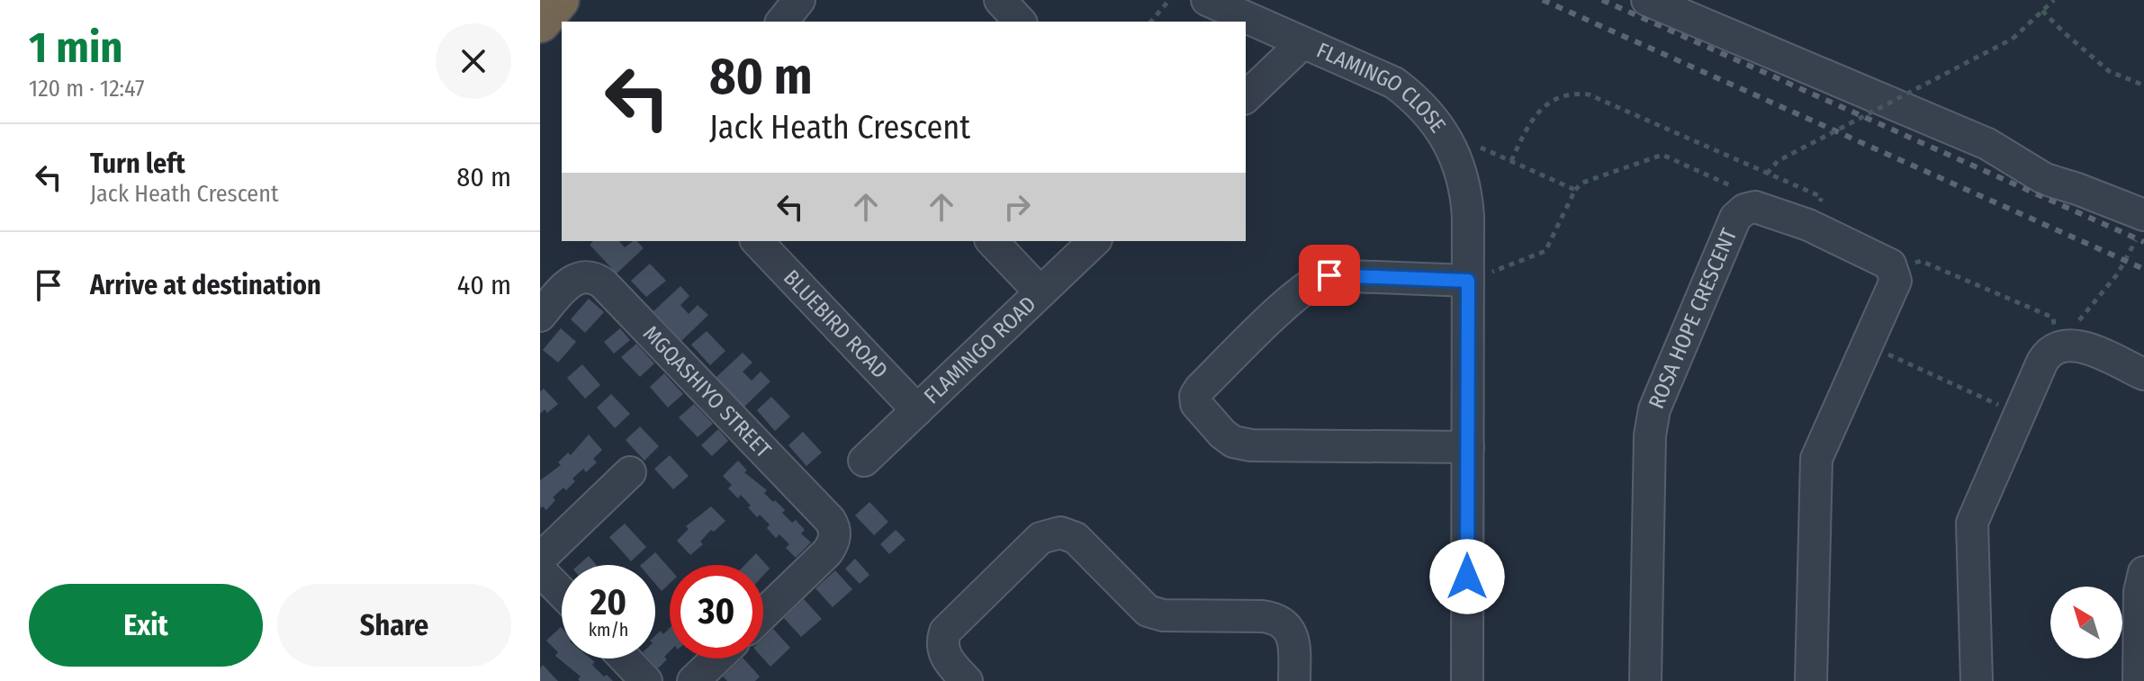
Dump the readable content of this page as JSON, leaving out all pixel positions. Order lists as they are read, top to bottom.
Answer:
{
  "streets": {
    "street": [
      "FLAMINGO CLOSE",
      "ROSA HOPE CRESCENT",
      "BLUEBIRD ROAD",
      "FLAMINGO ROAD",
      "MGQASHIYO STREET"
    ]
  },
  "crossings": [
    ["BLUEBIRD ROAD", "FLAMINGO ROAD"]
  ],
  "north": "top left",
  "page": {
    "heading": ["1 min", "120 m · 12:47"],
    "turn": ["80 m", "Jack Heath Crescent"],
    "list": [
      {
        "name": "Turn left",
        "note": "Jack Heath Crescent",
        "value": "80 m"
      },
      {
        "name": "Arrive at destination",
        "value": "40 m"
      }
    ],
    "speed": "20 km/h",
    "limit": "30",
    "buttons": ["Exit", "Share"]
  }
}
